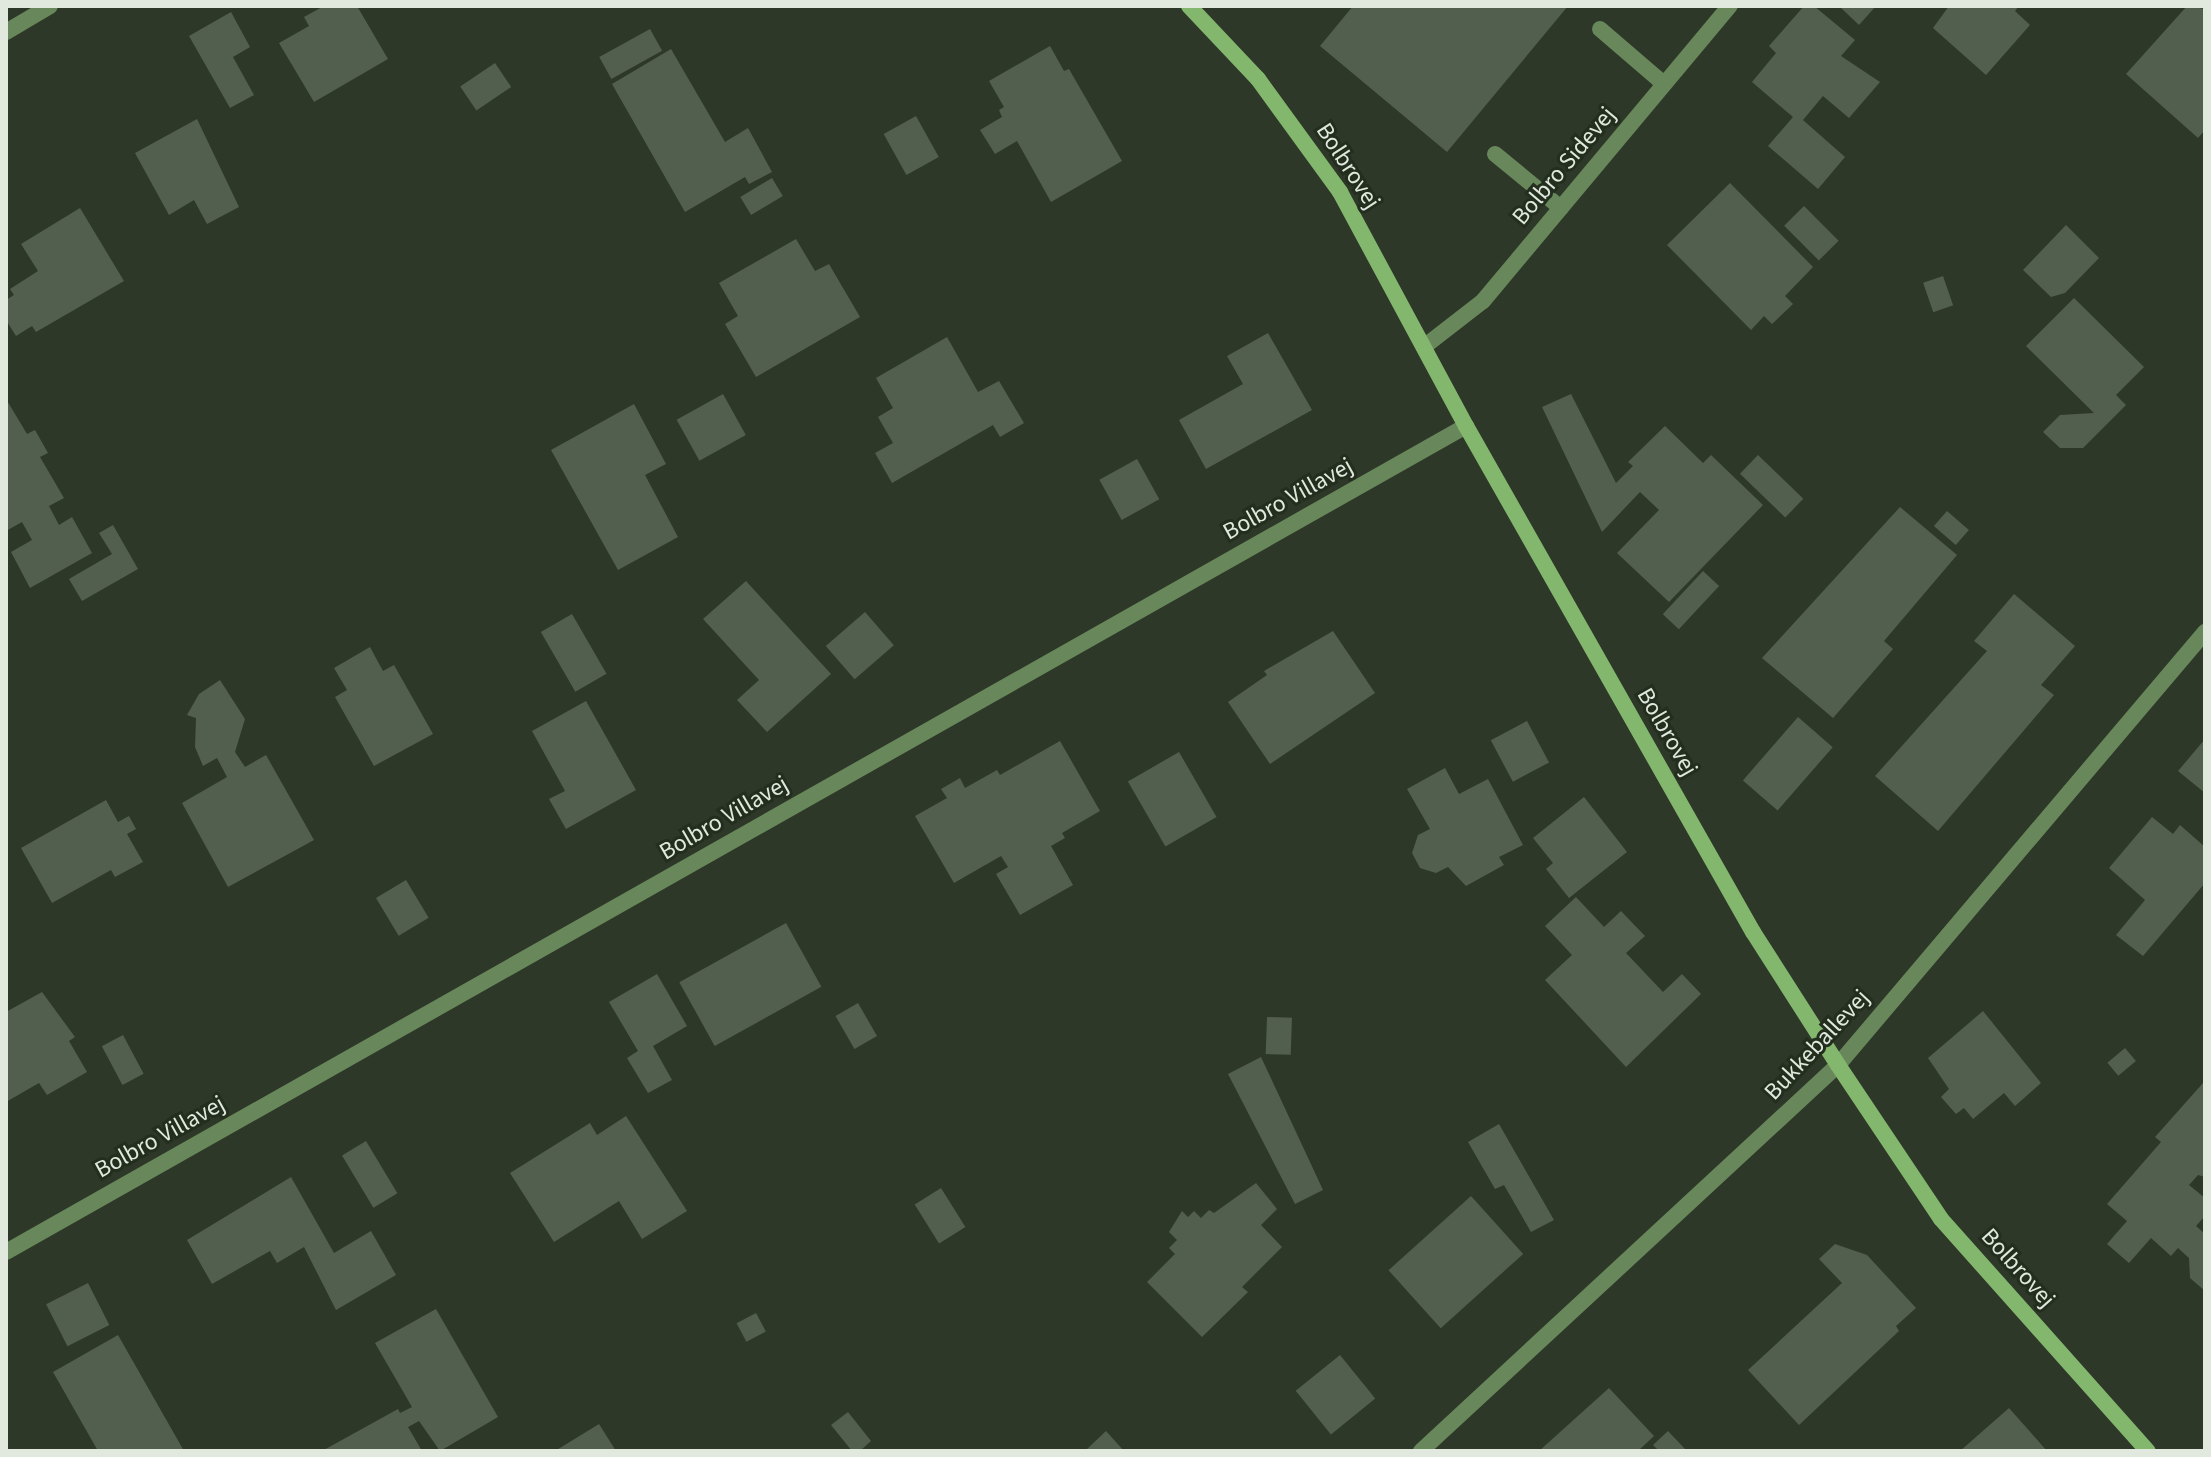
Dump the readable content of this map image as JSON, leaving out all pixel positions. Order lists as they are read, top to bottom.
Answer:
{
  "streets": {
    "street": [
      "Bolbrovej",
      "Bolbro Sidevej",
      "Bolbro Villavej",
      "Bukkeballevej"
    ]
  },
  "crossings": [
    ["Bolbrovej", "Bolbro Sidevej"],
    ["Bolbrovej", "Bolbro Villavej"],
    ["Bolbrovej", "Bukkeballevej"]
  ]
}
